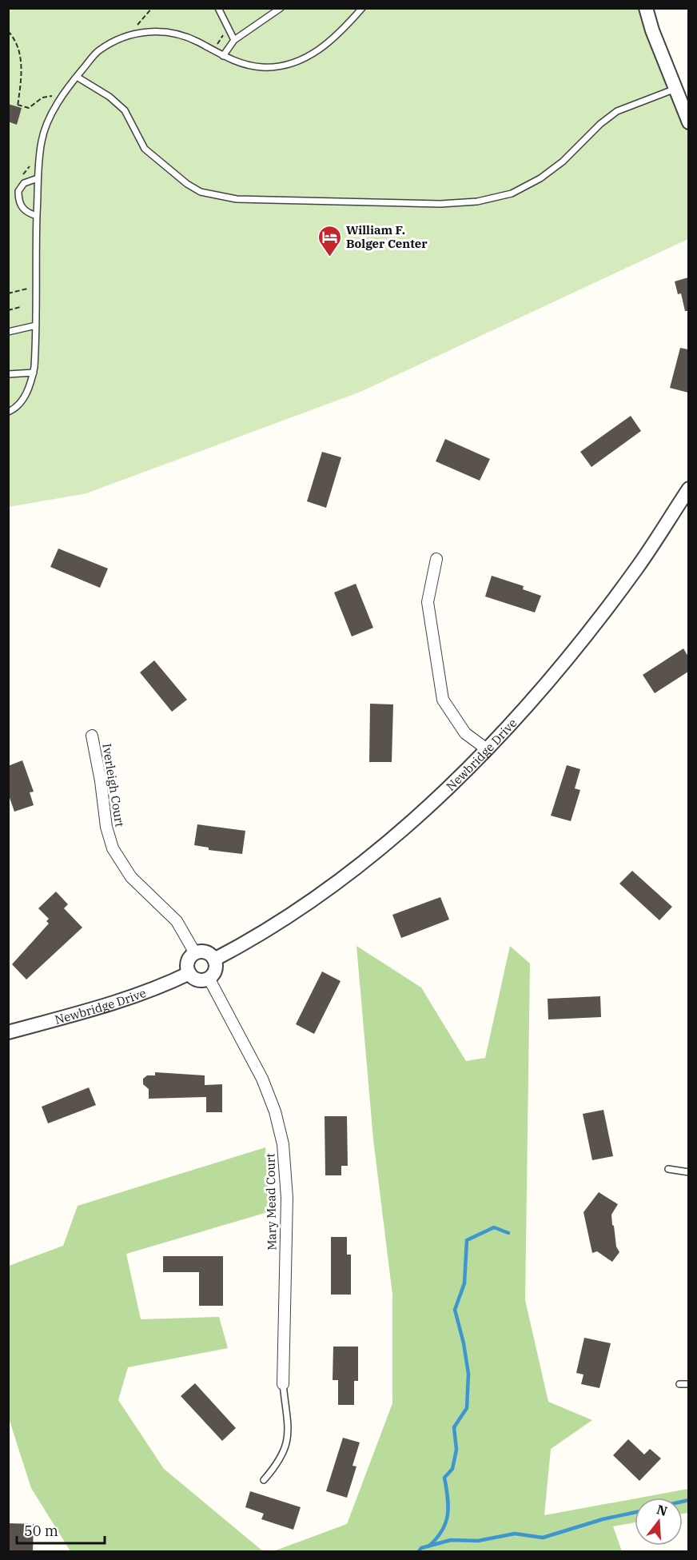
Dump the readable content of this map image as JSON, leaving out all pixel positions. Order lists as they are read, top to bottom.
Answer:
{
  "streets": {
    "street": ["Newbridge Drive", "Iverleigh Court", "Mary Mead Court"]
  },
  "crossings": [
    ["Newbridge Drive", "Iverleigh Court"],
    ["Newbridge Drive", "Mary Mead Court"],
    ["Iverleigh Court", "Mary Mead Court"]
  ],
  "places": {
    "hotel": ["William F. Bolger Center"]
  },
  "scale_bar": "50 m",
  "north": "top"
}
